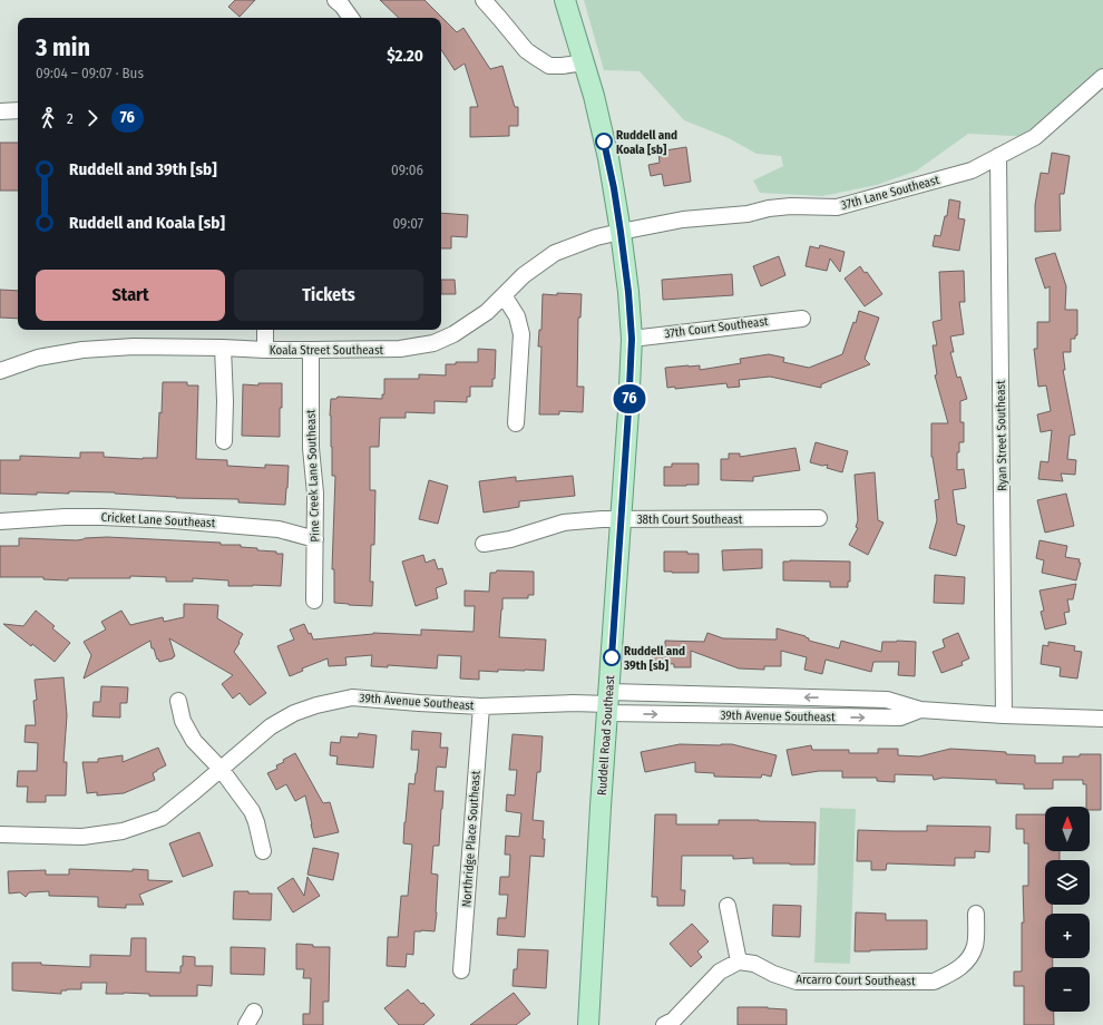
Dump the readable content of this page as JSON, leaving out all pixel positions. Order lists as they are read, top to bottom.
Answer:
{
  "streets": {
    "main road": ["Ruddell Road Southeast"],
    "street": [
      "37th Lane Southeast",
      "37th Court Southeast",
      "Koala Street Southeast",
      "Ryan Street Southeast",
      "Pine Creek Lane Southeast",
      "38th Court Southeast",
      "Cricket Lane Southeast",
      "39th Avenue Southeast",
      "Northridge Place Southeast",
      "Arcarro Court Southeast"
    ]
  },
  "crossings": [
    ["37th Lane Southeast", "Koala Street Southeast"],
    ["37th Lane Southeast", "Ryan Street Southeast"],
    ["37th Lane Southeast", "Ruddell Road Southeast"],
    ["37th Court Southeast", "Ruddell Road Southeast"],
    ["Koala Street Southeast", "Pine Creek Lane Southeast"],
    ["Koala Street Southeast", "Ruddell Road Southeast"],
    ["Ryan Street Southeast", "39th Avenue Southeast"],
    ["Pine Creek Lane Southeast", "Cricket Lane Southeast"],
    ["38th Court Southeast", "Ruddell Road Southeast"],
    ["39th Avenue Southeast", "Ruddell Road Southeast"],
    ["39th Avenue Southeast", "Northridge Place Southeast"]
  ],
  "places": ["Ruddell and Koala [sb]", "Ruddell and 39th [sb]"],
  "lines": ["bus line 76"],
  "north": "top",
  "page": {
    "on_map": "76",
    "heading": ["3 min", "09:04 – 09:07 · Bus", "$2.20"],
    "legs": ["2", "76"],
    "list": [
      {
        "name": "Ruddell and 39th [sb]",
        "value": "09:06"
      },
      {
        "name": "Ruddell and Koala [sb]",
        "value": "09:07"
      }
    ],
    "buttons": ["Start", "Tickets"],
    "map_buttons": ["+", "−"]
  }
}
